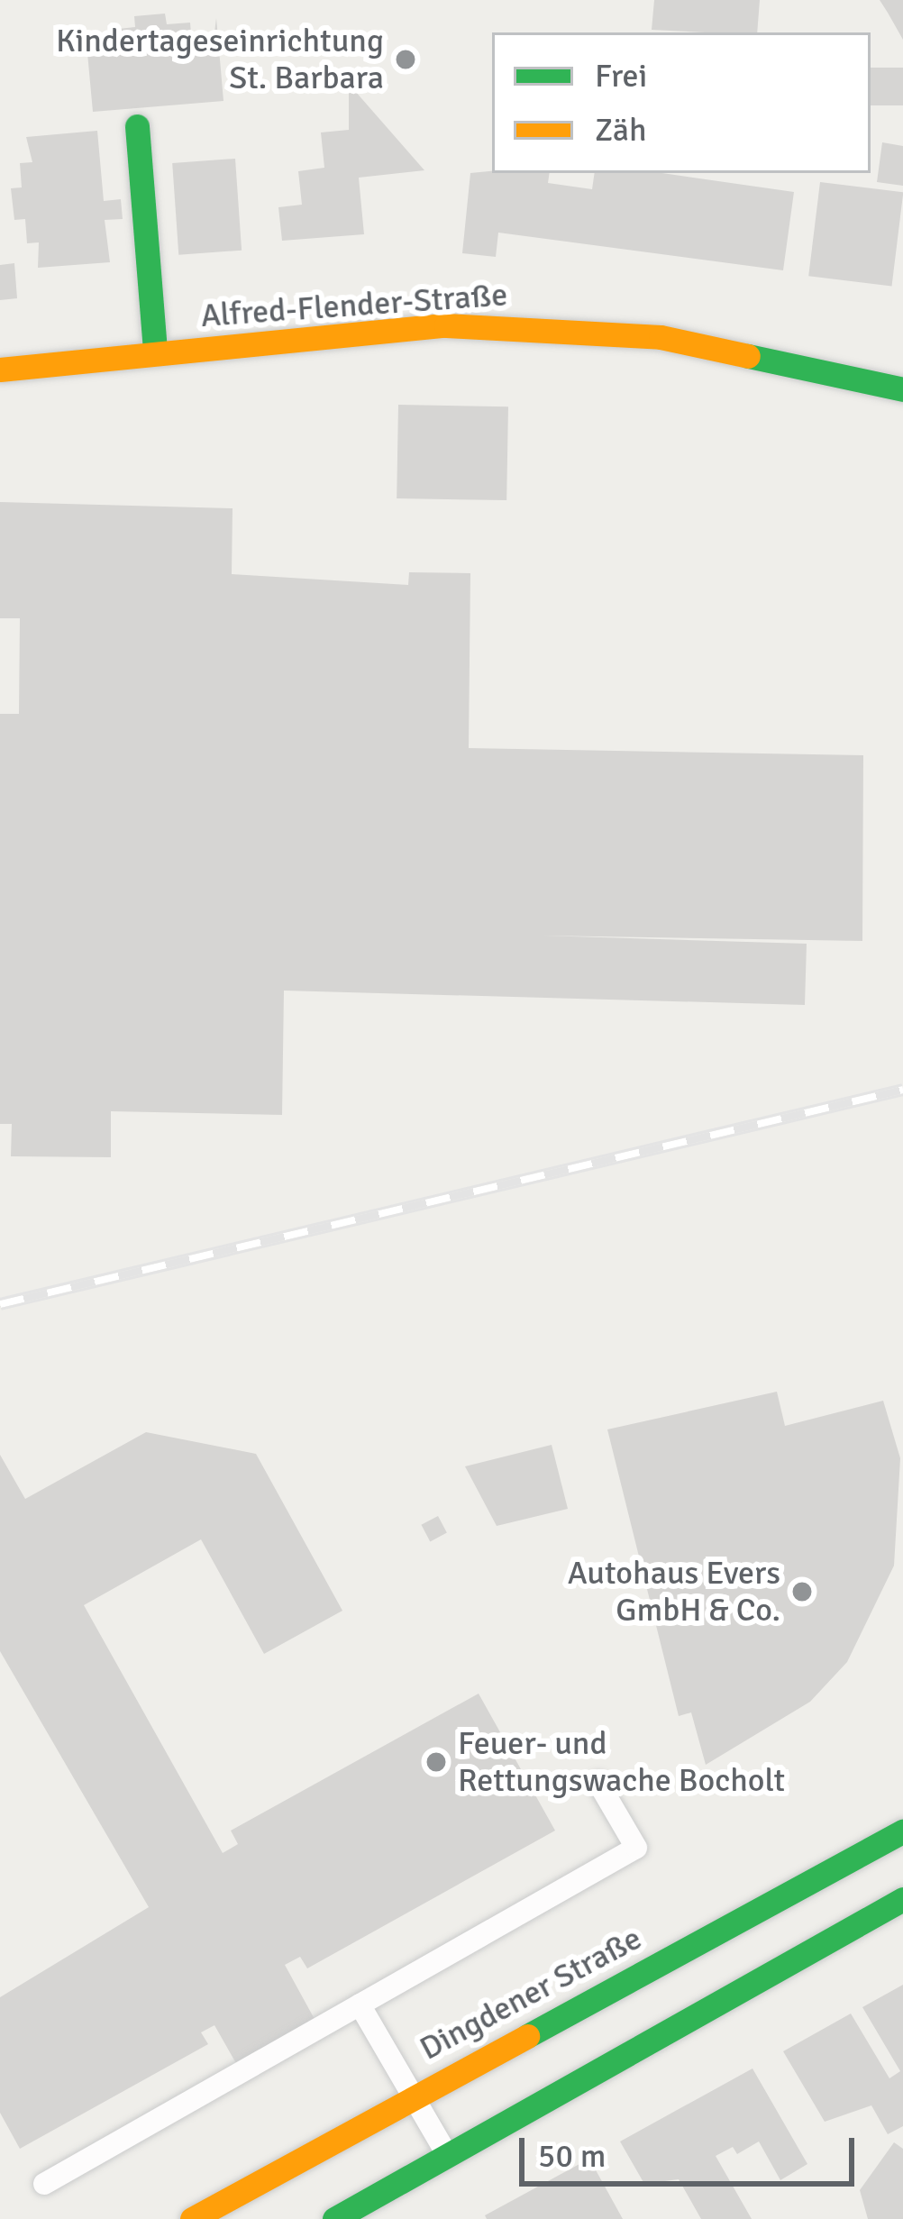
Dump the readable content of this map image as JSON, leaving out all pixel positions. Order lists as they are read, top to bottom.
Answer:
{
  "streets": {
    "main road": ["Alfred-Flender-Straße", "Dingdener Straße"]
  },
  "places": ["Kindertageseinrichtung St. Barbara", "Autohaus Evers GmbH & Co.", "Feuer- und Rettungswache Bocholt"],
  "legend": ["Frei", "Zäh"],
  "scale_bar": "50 m"
}
